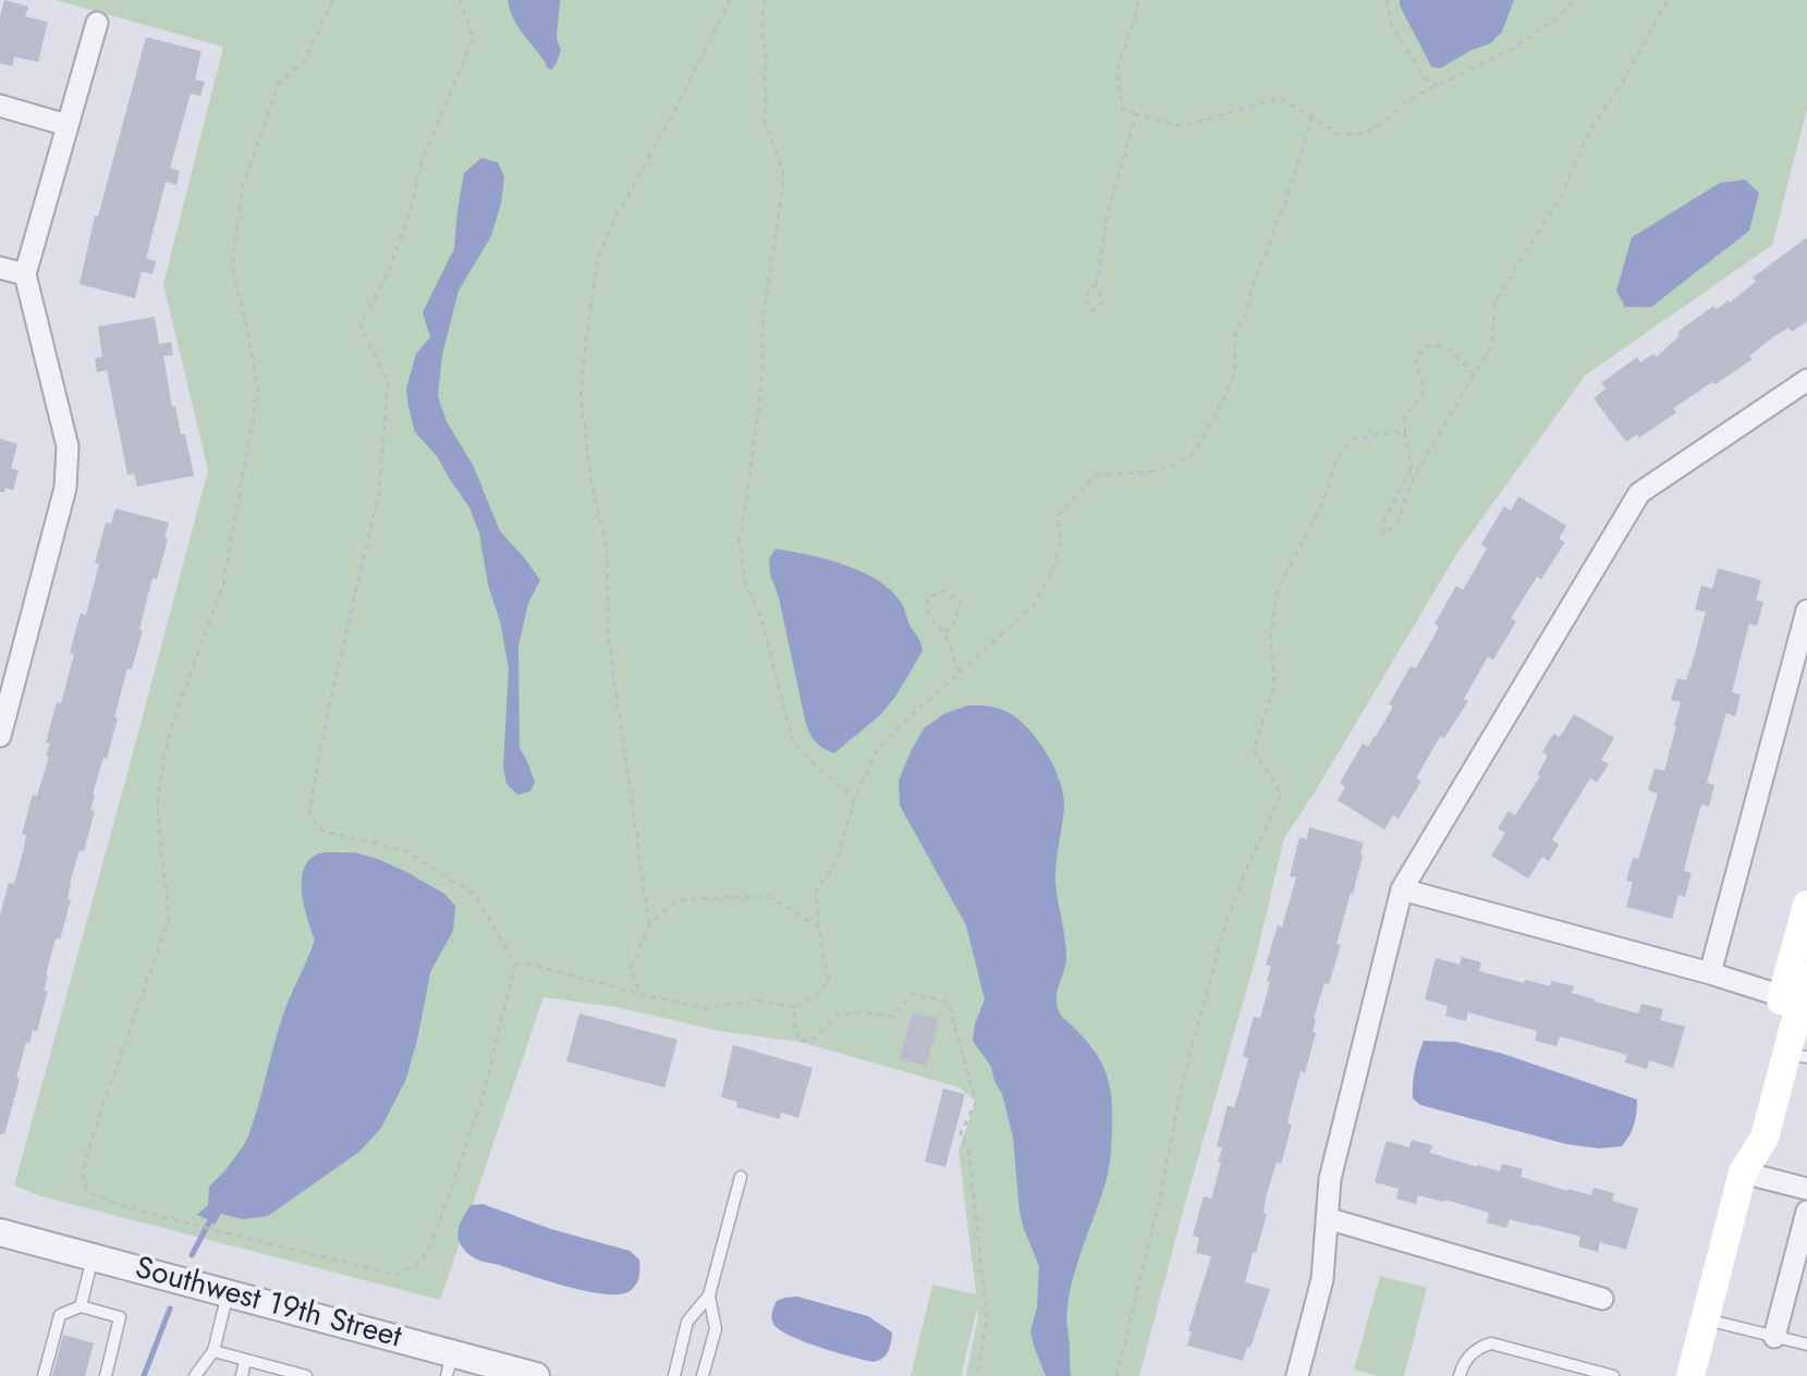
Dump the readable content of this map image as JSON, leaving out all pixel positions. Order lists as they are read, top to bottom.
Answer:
{
  "streets": {
    "street": ["Southwest 19th Street"]
  }
}
